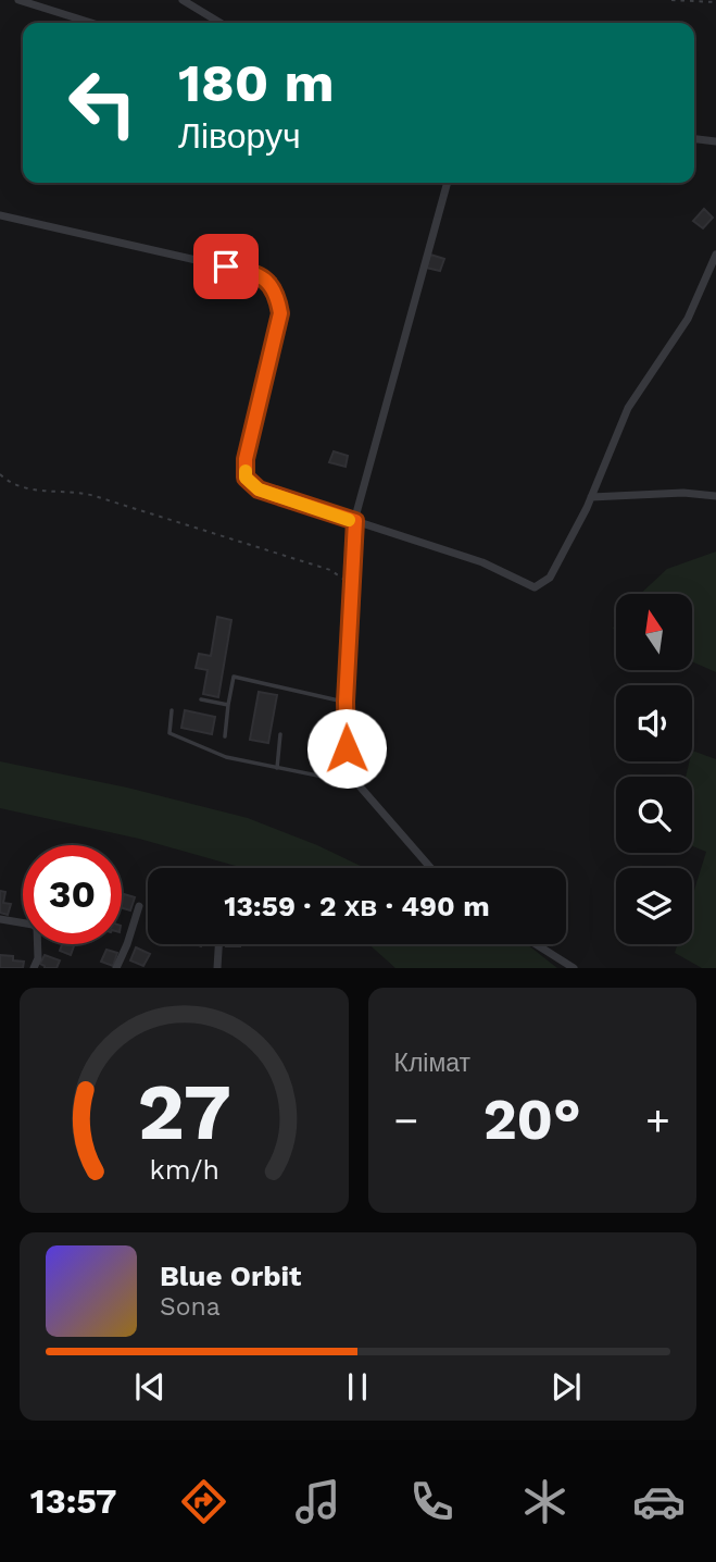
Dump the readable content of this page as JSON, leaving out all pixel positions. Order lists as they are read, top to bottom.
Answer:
{
  "north": "top",
  "page": {
    "turn": ["180 m", "Ліворуч"],
    "limit": "30",
    "trip": "13:59 · 2 хв · 490 m",
    "tile": "Клімат",
    "heat": ["−", "20°", "+"],
    "song": ["Blue Orbit", "Sona"],
    "tabs": "13:57",
    "gauge": ["27", "km/h"]
  }
}
